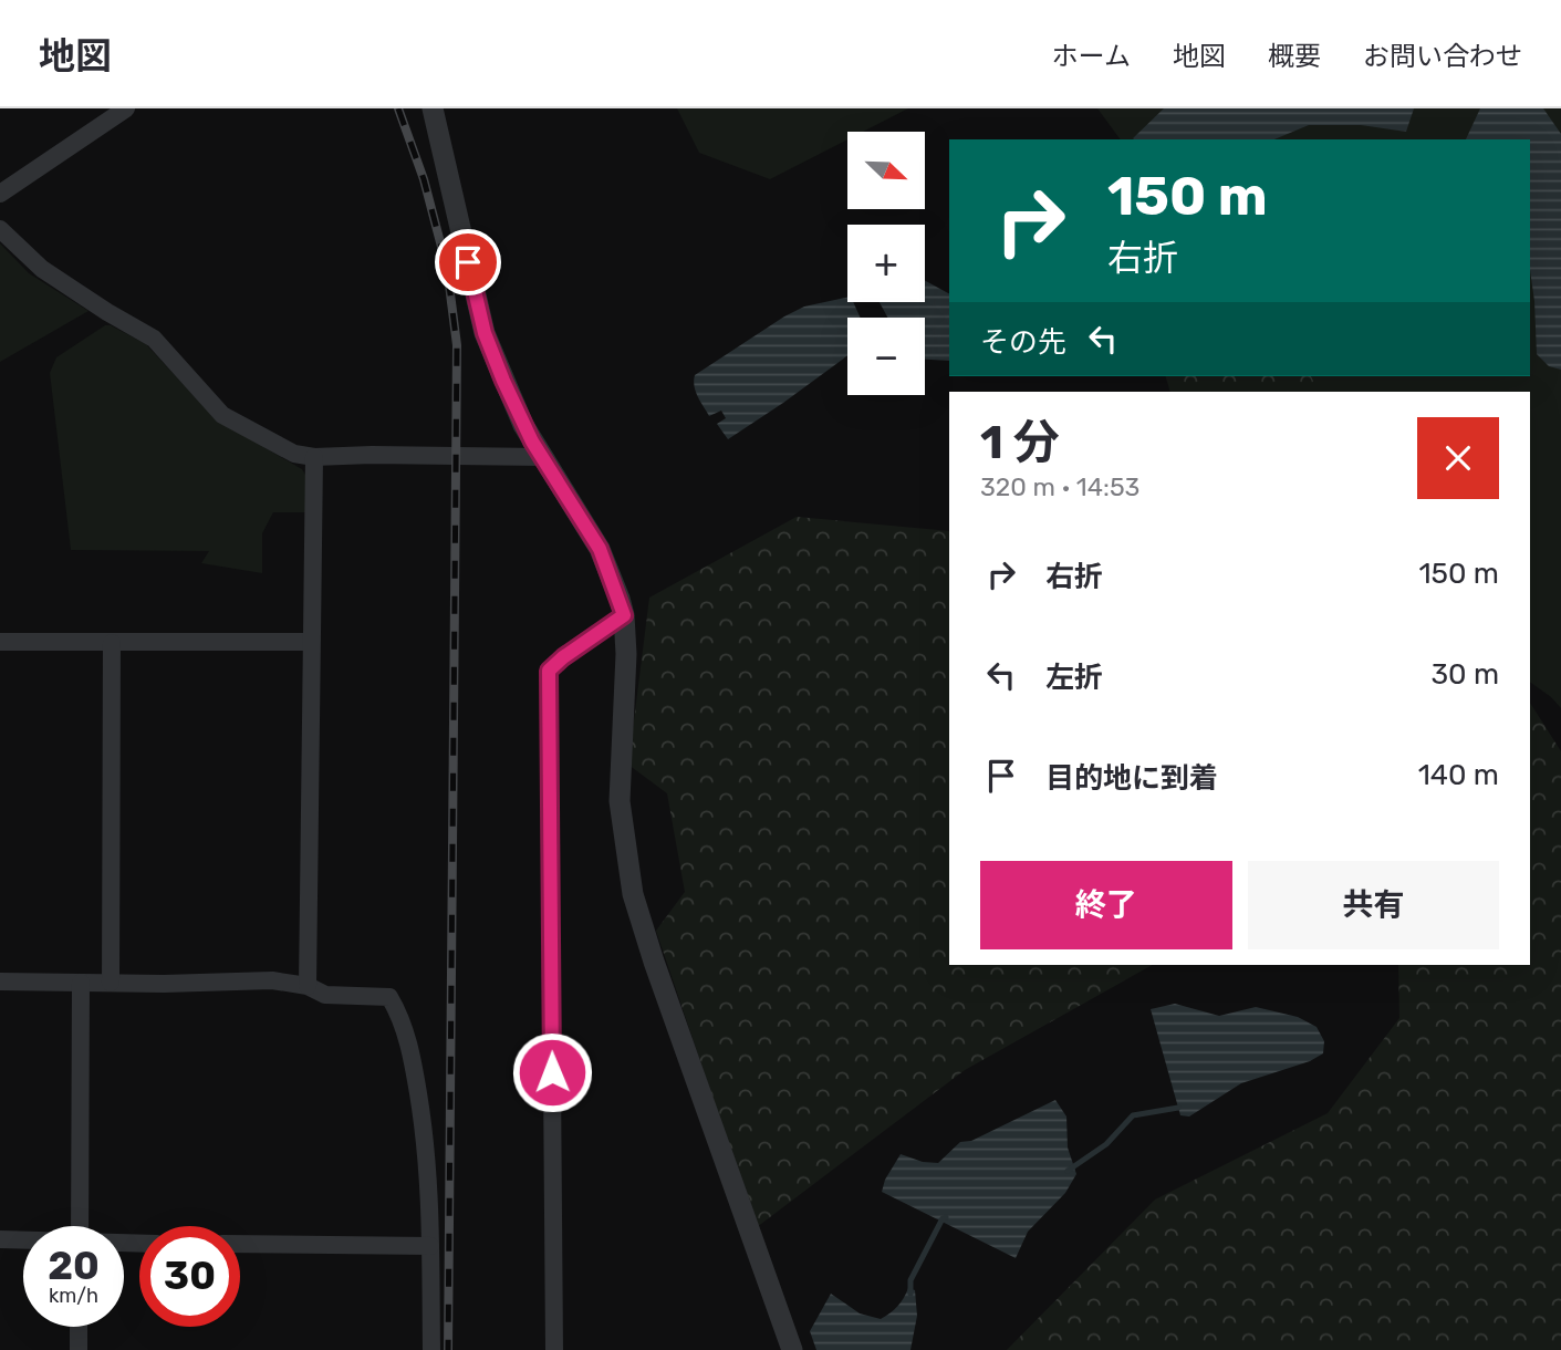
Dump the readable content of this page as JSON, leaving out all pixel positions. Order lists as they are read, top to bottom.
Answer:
{
  "north": "bottom right",
  "page": {
    "header": "地図",
    "nav": [
      "ホーム",
      "地図",
      "概要",
      "お問い合わせ"
    ],
    "map_buttons": ["+", "−"],
    "turn": ["150 m", "右折"],
    "then": "その先",
    "heading": ["1 分", "320 m · 14:53"],
    "list": [
      {
        "name": "右折",
        "value": "150 m"
      },
      {
        "name": "左折",
        "value": "30 m"
      },
      {
        "name": "目的地に到着",
        "value": "140 m"
      }
    ],
    "buttons": ["終了", "共有"],
    "speed": "20 km/h",
    "limit": "30"
  }
}
